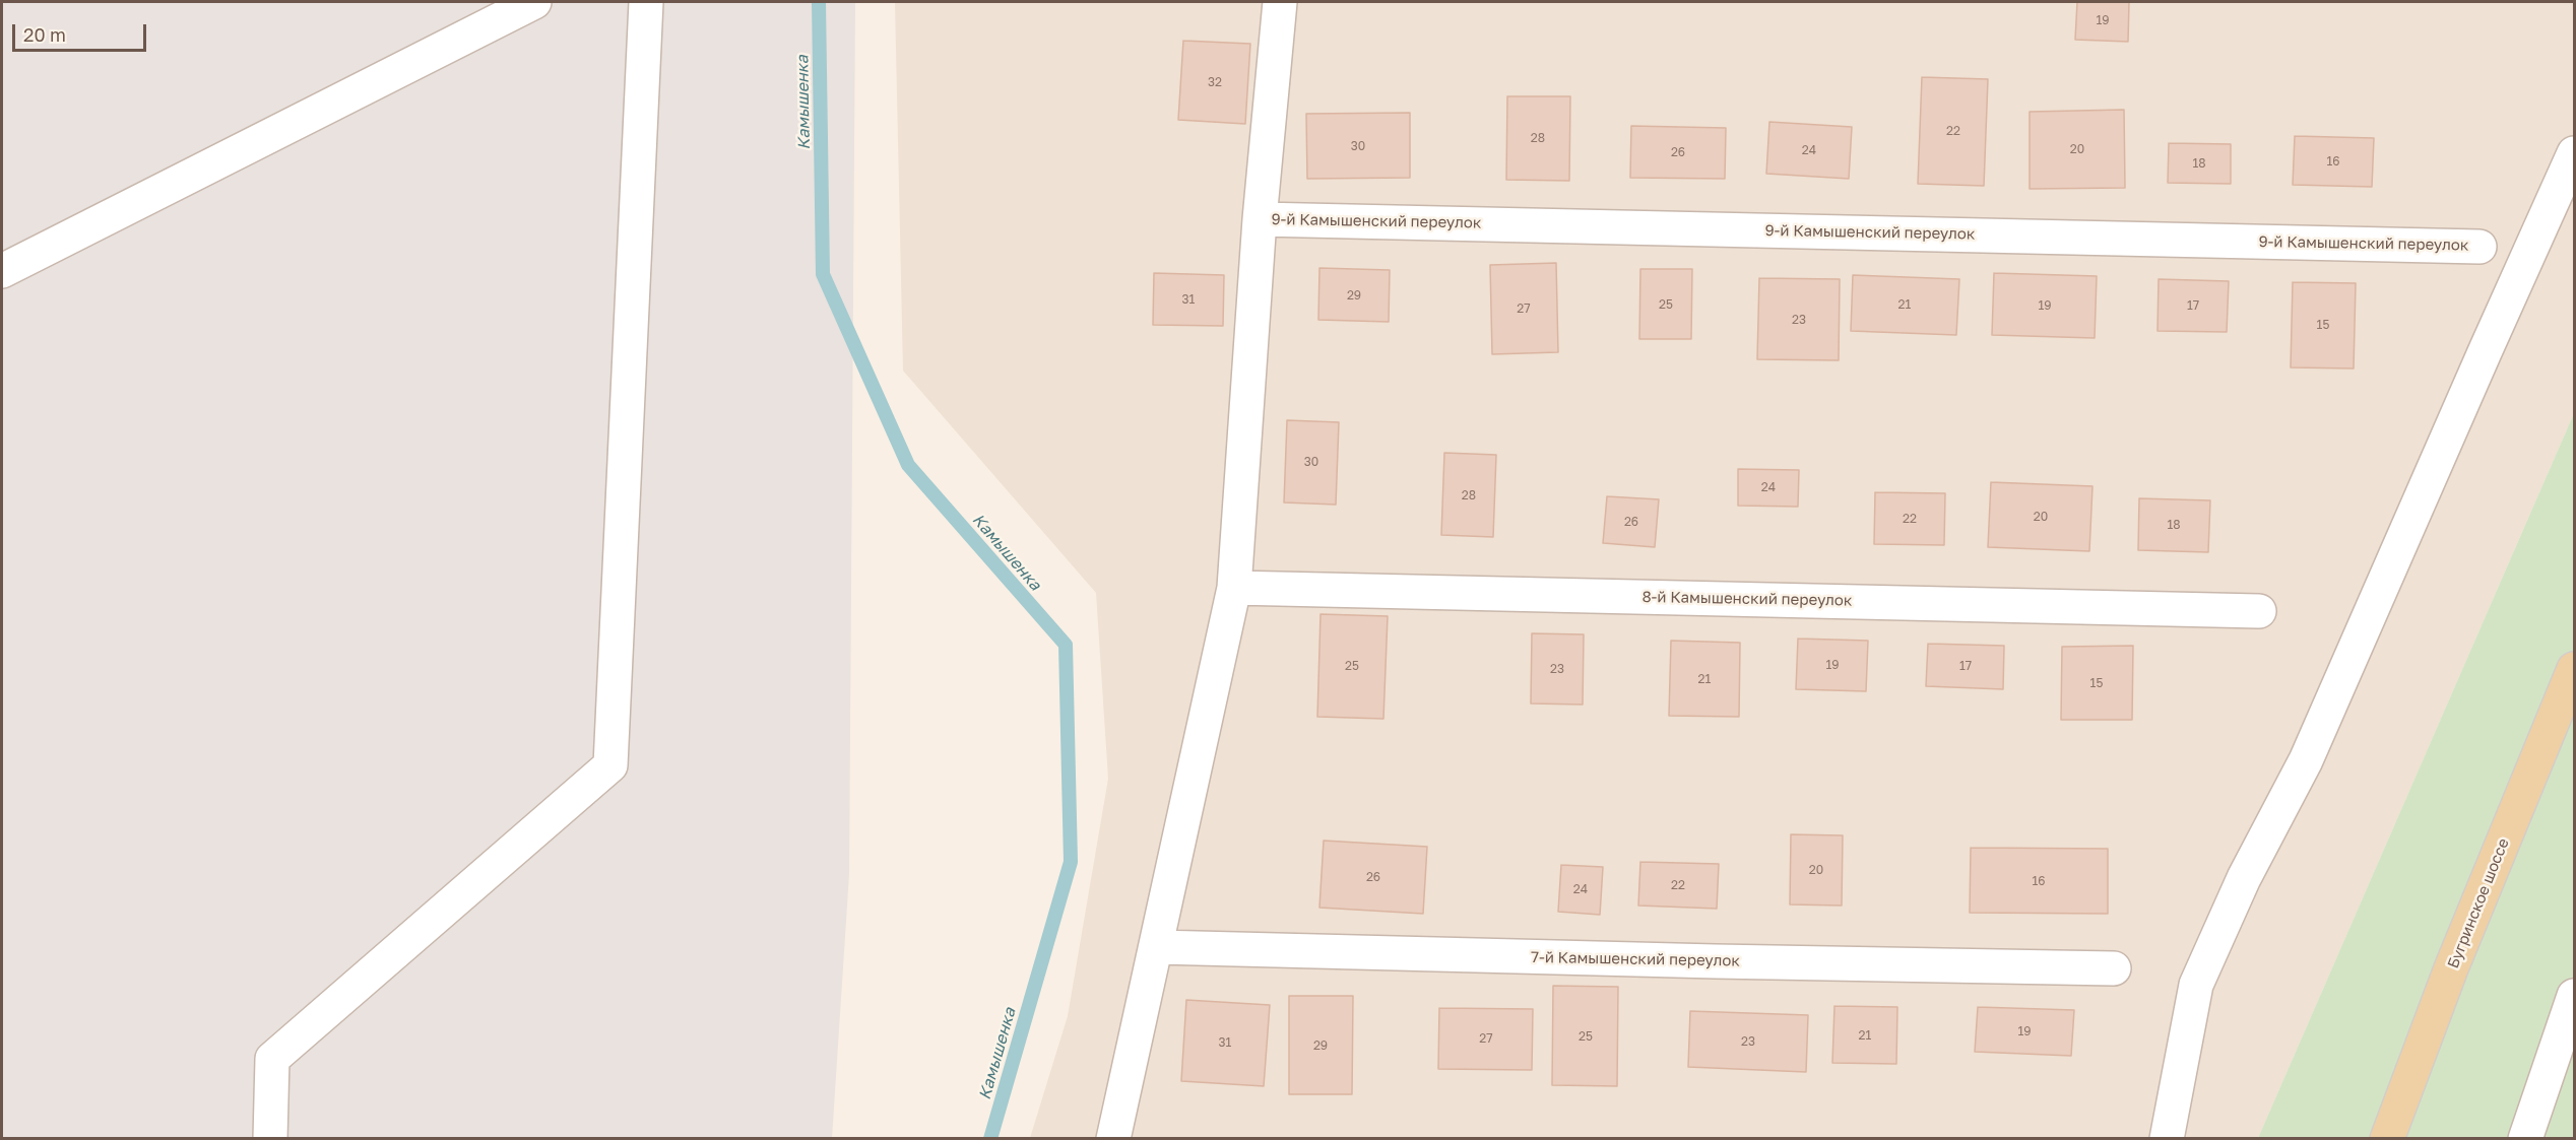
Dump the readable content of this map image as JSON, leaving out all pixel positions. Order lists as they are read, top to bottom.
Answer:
{
  "streets": {
    "main road": ["Бугринское шоссе"],
    "street": ["9-й Камышенский переулок", "8-й Камышенский переулок", "7-й Камышенский переулок"]
  },
  "water": ["Камышенка"],
  "house_numbers": [
    "19",
    "32",
    "22",
    "28",
    "30",
    "20",
    "24",
    "26",
    "16",
    "18",
    "29",
    "31",
    "25",
    "21",
    "19",
    "17",
    "27",
    "23",
    "15",
    "30",
    "24",
    "28",
    "20",
    "22",
    "26",
    "18",
    "19",
    "25",
    "17",
    "23",
    "21",
    "15",
    "20",
    "26",
    "16",
    "22",
    "24",
    "19",
    "21",
    "25",
    "27",
    "23",
    "31",
    "29"
  ],
  "scale_bar": "20 m"
}
